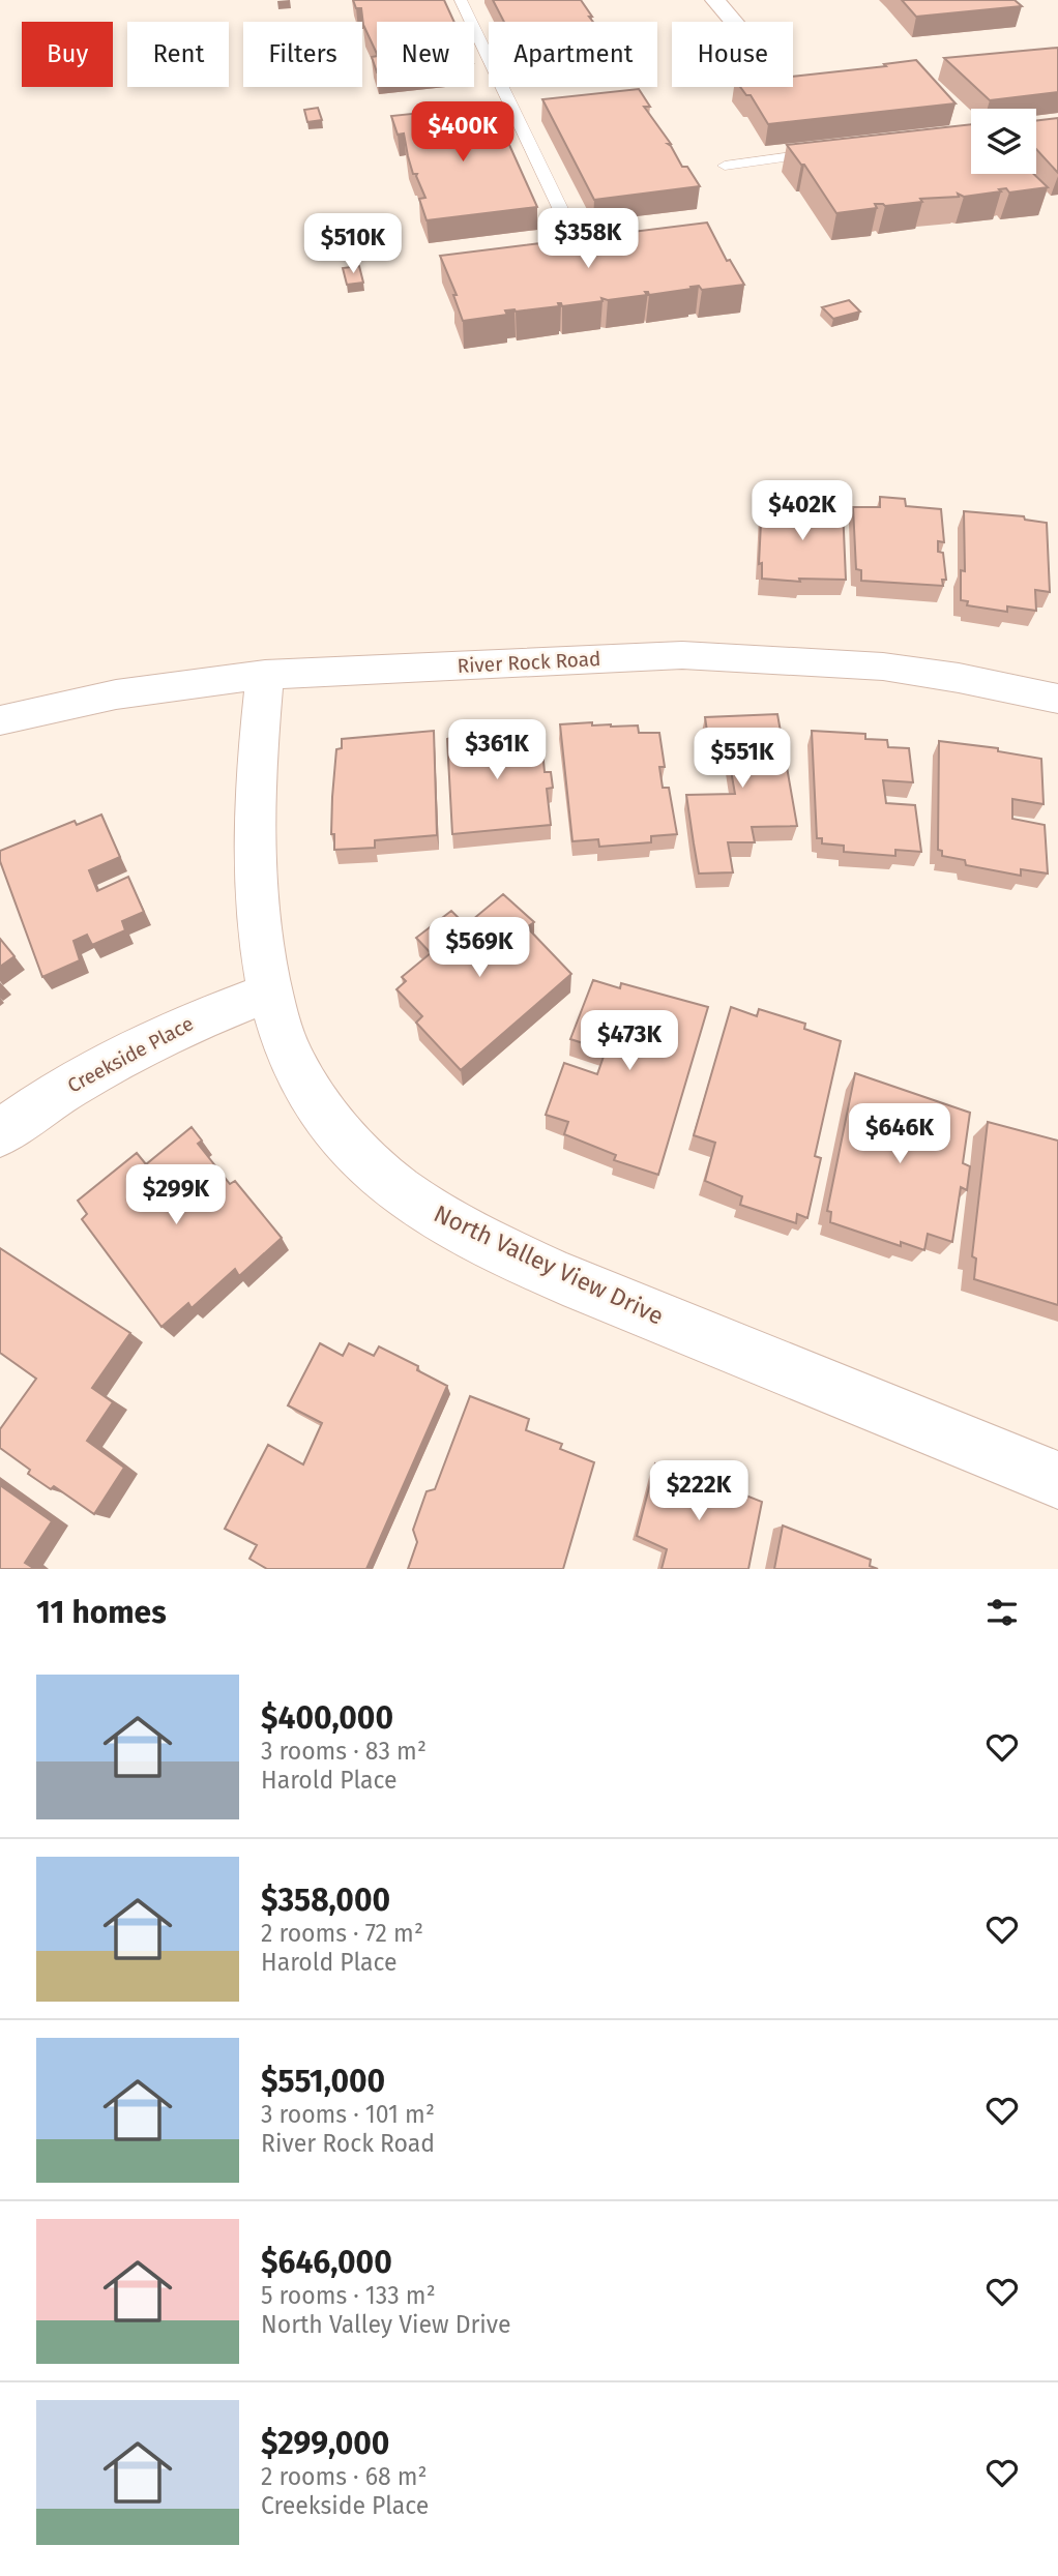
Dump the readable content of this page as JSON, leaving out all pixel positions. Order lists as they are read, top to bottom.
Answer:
{
  "streets": {
    "street": ["River Rock Road", "Creekside Place", "North Valley View Drive"]
  },
  "crossings": [
    ["River Rock Road", "North Valley View Drive"],
    ["Creekside Place", "North Valley View Drive"]
  ],
  "page": {
    "chip": [
      "Buy",
      "Rent",
      "Filters",
      "New",
      "Apartment",
      "House"
    ],
    "price": [
      "$400K",
      "$358K",
      "$510K",
      "$402K",
      "$361K",
      "$551K",
      "$569K",
      "$473K",
      "$646K",
      "$299K",
      "$222K"
    ],
    "heading": "11 homes",
    "list": [
      {
        "name": "$400,000",
        "note": "3 rooms · 83 m² · Harold Place"
      },
      {
        "name": "$358,000",
        "note": "2 rooms · 72 m² · Harold Place"
      },
      {
        "name": "$551,000",
        "note": "3 rooms · 101 m² · River Rock Road"
      },
      {
        "name": "$646,000",
        "note": "5 rooms · 133 m² · North Valley View Drive"
      },
      {
        "name": "$299,000",
        "note": "2 rooms · 68 m² · Creekside Place"
      }
    ]
  }
}
